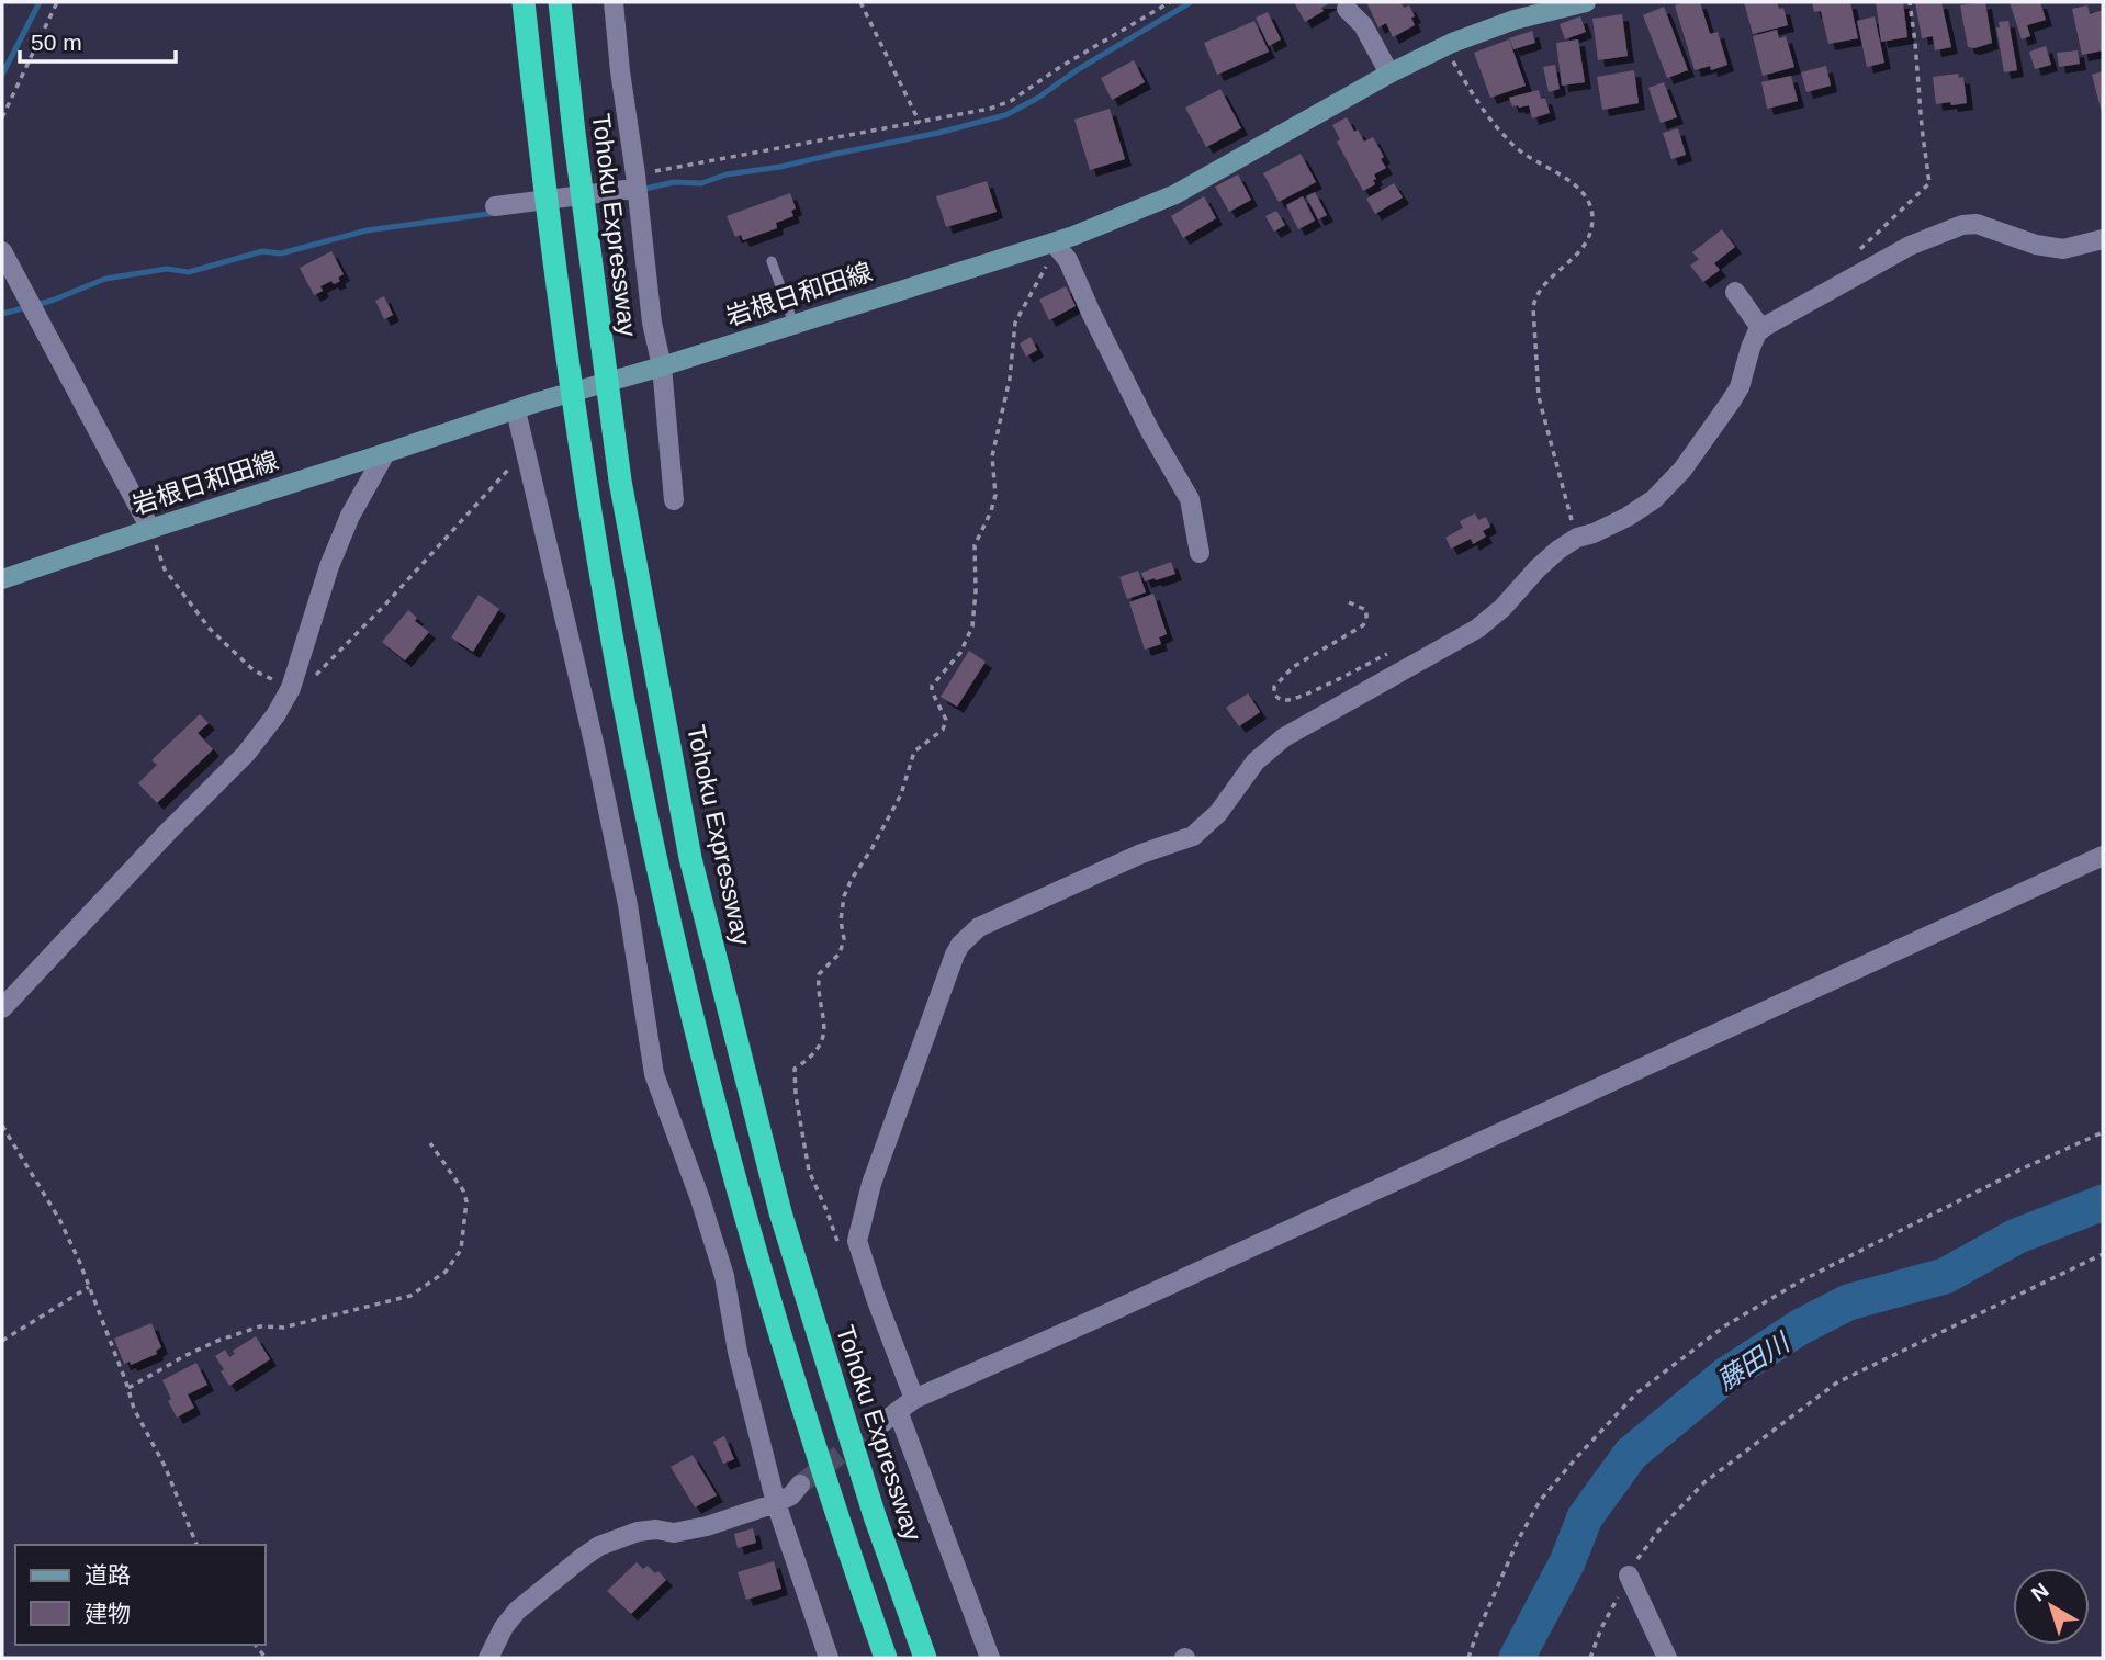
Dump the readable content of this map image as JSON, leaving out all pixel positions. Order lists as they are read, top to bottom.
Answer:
{
  "streets": {
    "highway": ["Tohoku Expressway"],
    "main road": ["岩根日和田線"]
  },
  "water": ["藤田川"],
  "legend": ["道路", "建物"],
  "scale_bar": "50 m",
  "north": "top left"
}
